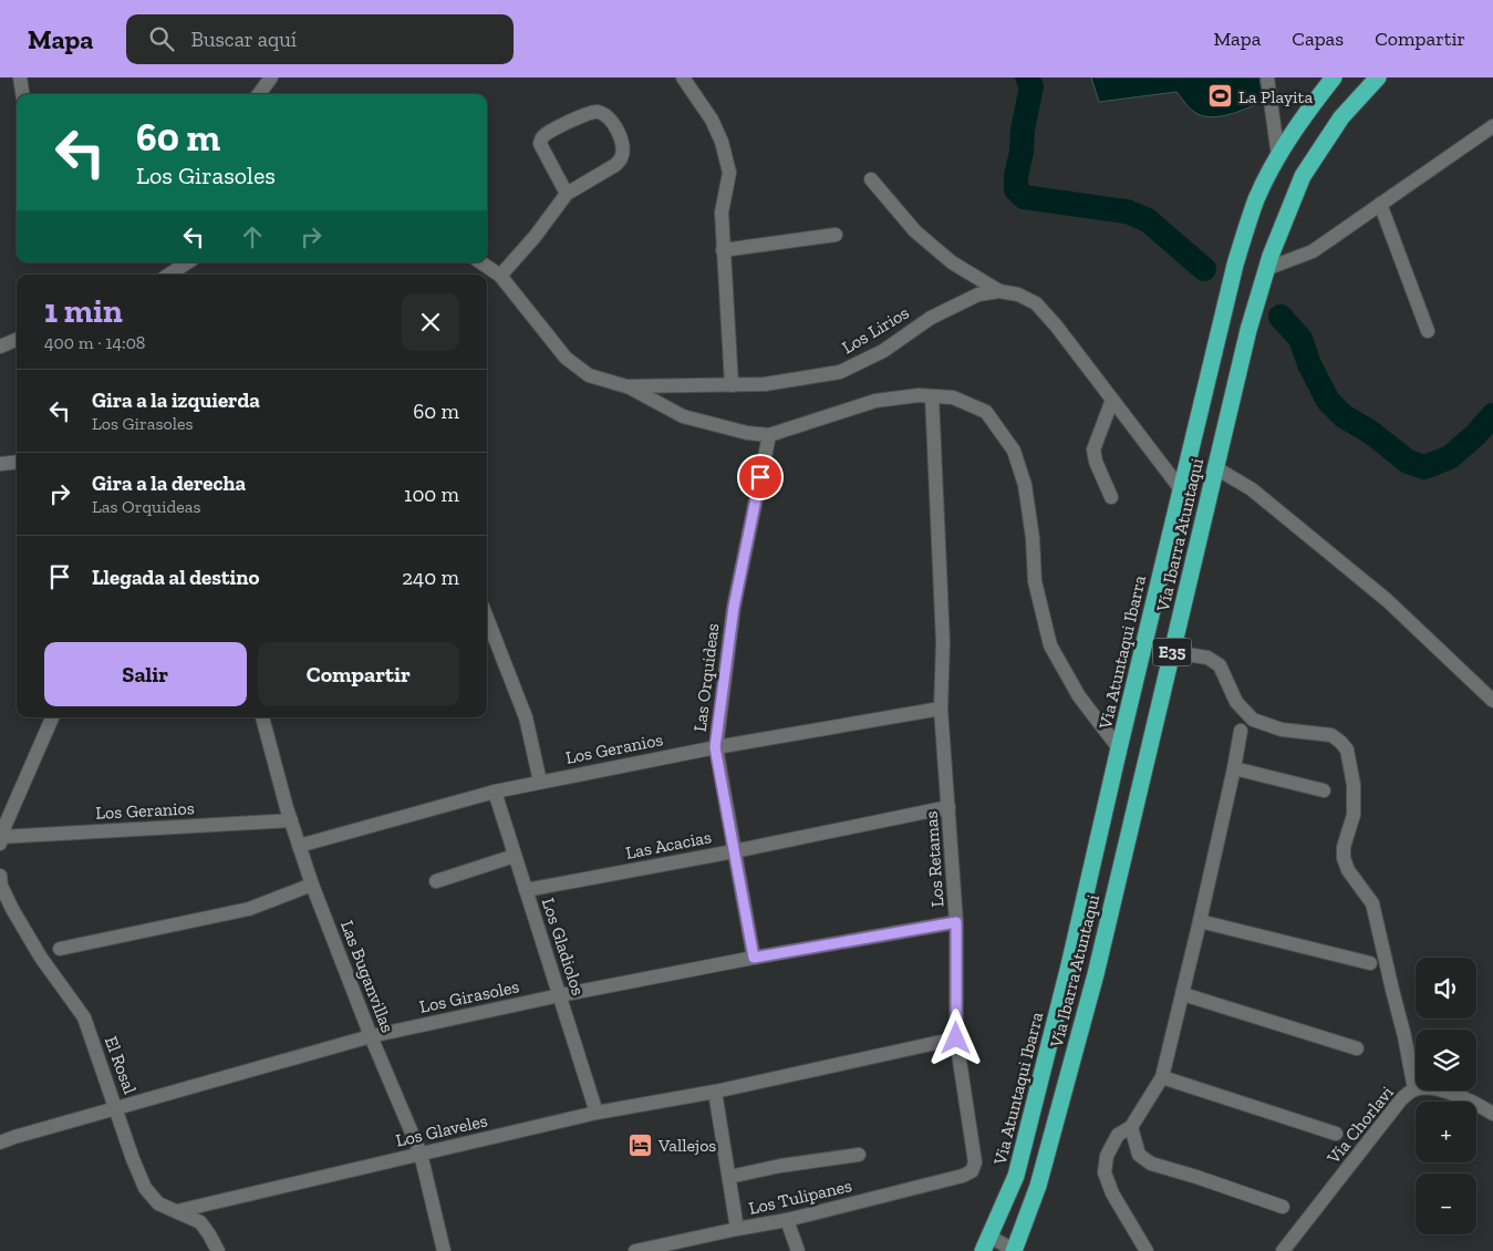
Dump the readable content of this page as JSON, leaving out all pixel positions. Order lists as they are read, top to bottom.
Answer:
{
  "streets": {
    "highway": ["Vía Ibarra Atuntaqui", "Via Atuntaqui Ibarra", "E35"],
    "street": [
      "Los Lirios",
      "Las Orquideas",
      "Los Geranios",
      "Las Acacias",
      "Los Retamas",
      "Los Gladiolos",
      "Las Buganvillas",
      "Los Girasoles",
      "El Rosal",
      "Vía Chorlavi",
      "Los Glaveles",
      "Los Tulipanes"
    ]
  },
  "crossings": [
    ["Los Lirios", "Via Atuntaqui Ibarra"],
    ["Las Orquideas", "Los Geranios"],
    ["Las Orquideas", "Las Acacias"],
    ["Las Orquideas", "Los Girasoles"],
    ["Los Geranios", "Los Retamas"],
    ["Los Geranios", "Los Gladiolos"],
    ["Los Geranios", "Las Buganvillas"],
    ["Las Acacias", "Los Retamas"],
    ["Las Acacias", "Los Gladiolos"],
    ["Los Retamas", "Los Girasoles"],
    ["Los Retamas", "Los Glaveles"],
    ["Los Retamas", "Los Tulipanes"],
    ["Los Gladiolos", "Los Girasoles"],
    ["Los Gladiolos", "Los Glaveles"],
    ["Las Buganvillas", "Los Girasoles"],
    ["Las Buganvillas", "Los Glaveles"],
    ["Los Girasoles", "El Rosal"],
    ["El Rosal", "Los Glaveles"]
  ],
  "places": {
    "sports": ["La Playita"],
    "hotel": ["Vallejos"]
  },
  "page": {
    "header": "Mapa",
    "search": "Buscar aquí",
    "nav": ["Mapa", "Capas", "Compartir"],
    "turn": ["60 m", "Los Girasoles"],
    "heading": ["1 min", "400 m · 14:08"],
    "list": [
      {
        "name": "Gira a la izquierda",
        "note": "Los Girasoles",
        "value": "60 m"
      },
      {
        "name": "Gira a la derecha",
        "note": "Las Orquideas",
        "value": "100 m"
      },
      {
        "name": "Llegada al destino",
        "value": "240 m"
      }
    ],
    "buttons": ["Salir", "Compartir"],
    "map_buttons": ["+", "−"]
  }
}
